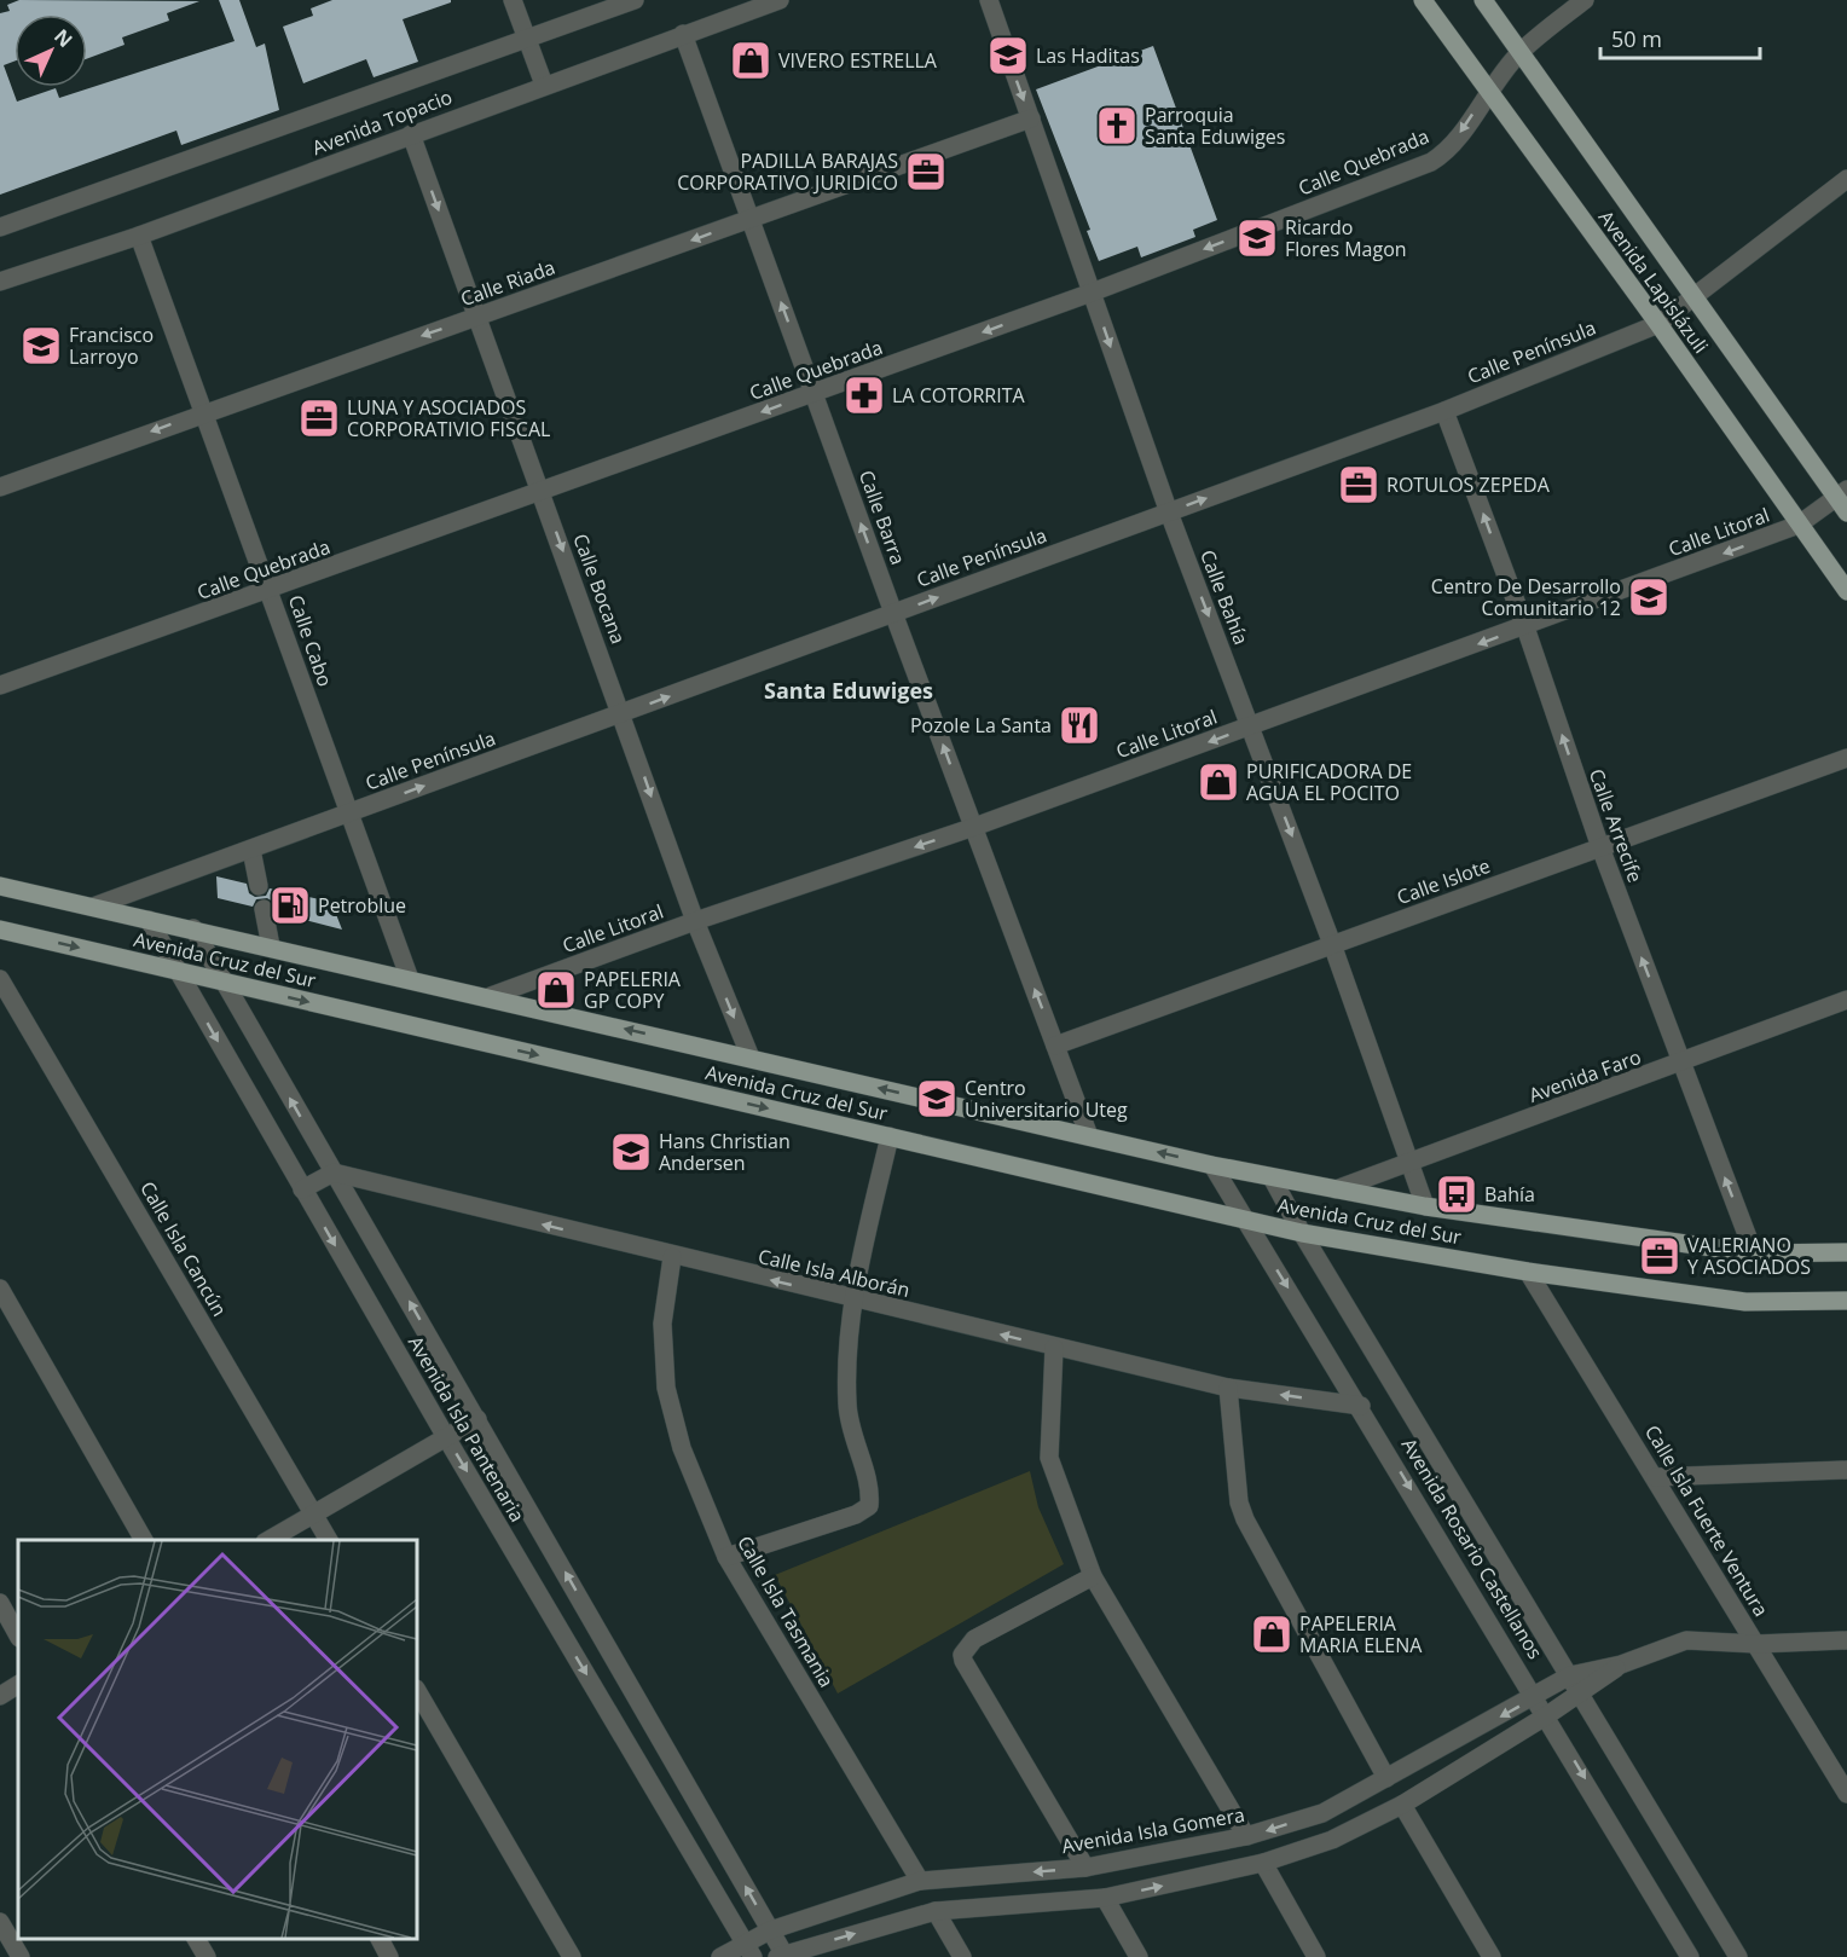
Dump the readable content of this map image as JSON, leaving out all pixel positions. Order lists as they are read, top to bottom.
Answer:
{
  "streets": {
    "main road": ["Avenida Lapislázuli", "Avenida Cruz del Sur"],
    "street": [
      "Avenida Topacio",
      "Calle Quebrada",
      "Calle Riada",
      "Calle Península",
      "Calle Barra",
      "Calle Litoral",
      "Calle Bocana",
      "Calle Bahía",
      "Calle Cabo",
      "Calle Arrecife",
      "Calle Islote",
      "Avenida Faro",
      "Calle Isla Cancún",
      "Calle Isla Alborán",
      "Avenida Isla Pantenaria",
      "Calle Isla Fuerte Ventura",
      "Avenida Rosario Castellanos",
      "Calle Isla Tasmania",
      "Avenida Isla Gomera"
    ]
  },
  "crossings": [
    ["Avenida Topacio", "Calle Barra"],
    ["Avenida Topacio", "Calle Bocana"],
    ["Avenida Topacio", "Calle Cabo"],
    ["Calle Quebrada", "Avenida Lapislázuli"],
    ["Calle Quebrada", "Calle Barra"],
    ["Calle Quebrada", "Calle Bocana"],
    ["Calle Quebrada", "Calle Bahía"],
    ["Calle Quebrada", "Calle Cabo"],
    ["Avenida Lapislázuli", "Calle Península"],
    ["Avenida Lapislázuli", "Calle Litoral"],
    ["Calle Riada", "Calle Barra"],
    ["Calle Riada", "Calle Bocana"],
    ["Calle Riada", "Calle Bahía"],
    ["Calle Riada", "Calle Cabo"],
    ["Calle Península", "Calle Barra"],
    ["Calle Península", "Calle Bocana"],
    ["Calle Península", "Calle Bahía"],
    ["Calle Península", "Calle Cabo"],
    ["Calle Península", "Calle Arrecife"],
    ["Calle Península", "Avenida Cruz del Sur"],
    ["Calle Barra", "Calle Litoral"],
    ["Calle Barra", "Calle Islote"],
    ["Calle Barra", "Avenida Cruz del Sur"],
    ["Calle Litoral", "Calle Bocana"],
    ["Calle Litoral", "Calle Bahía"],
    ["Calle Litoral", "Calle Arrecife"],
    ["Calle Litoral", "Avenida Cruz del Sur"],
    ["Calle Bocana", "Avenida Cruz del Sur"],
    ["Calle Bahía", "Calle Islote"],
    ["Calle Bahía", "Avenida Cruz del Sur"],
    ["Calle Bahía", "Avenida Faro"],
    ["Calle Cabo", "Avenida Cruz del Sur"],
    ["Calle Arrecife", "Calle Islote"],
    ["Calle Arrecife", "Avenida Cruz del Sur"],
    ["Calle Arrecife", "Avenida Faro"],
    ["Avenida Cruz del Sur", "Avenida Faro"],
    ["Avenida Cruz del Sur", "Avenida Isla Pantenaria"],
    ["Avenida Cruz del Sur", "Calle Isla Fuerte Ventura"],
    ["Avenida Cruz del Sur", "Avenida Rosario Castellanos"],
    ["Calle Isla Alborán", "Avenida Isla Pantenaria"],
    ["Calle Isla Alborán", "Avenida Rosario Castellanos"],
    ["Calle Isla Alborán", "Calle Isla Tasmania"],
    ["Avenida Isla Pantenaria", "Avenida Isla Gomera"],
    ["Avenida Rosario Castellanos", "Avenida Isla Gomera"],
    ["Calle Isla Tasmania", "Avenida Isla Gomera"]
  ],
  "one_way": [
    "Calle Quebrada",
    "Calle Riada",
    "Calle Península",
    "Calle Barra",
    "Calle Litoral",
    "Calle Bocana",
    "Calle Bahía",
    "Calle Arrecife",
    "Calle Isla Alborán"
  ],
  "districts": ["Santa Eduwiges"],
  "places": {
    "school or university": [
      "Las Haditas",
      "Ricardo Flores Magon",
      "Francisco Larroyo",
      "Centro De Desarrollo Comunitario 12",
      "Centro Universitario Uteg",
      "Hans Christian Andersen"
    ],
    "shop": [
      "VIVERO ESTRELLA",
      "PURIFICADORA DE AGUA EL POCITO",
      "PAPELERIA GP COPY",
      "PAPELERIA MARIA ELENA"
    ],
    "church": ["Parroquia Santa Eduwiges"],
    "office": [
      "PADILLA BARAJAS CORPORATIVO JURIDICO",
      "LUNA Y ASOCIADOS CORPORATIVIO FISCAL",
      "ROTULOS ZEPEDA",
      "VALERIANO Y ASOCIADOS"
    ],
    "pharmacy": ["LA COTORRITA"],
    "restaurant": ["Pozole La Santa"],
    "fuel station": ["Petroblue"],
    "bus stop": ["Bahía"]
  },
  "scale_bar": "50 m",
  "north": "top right"
}
